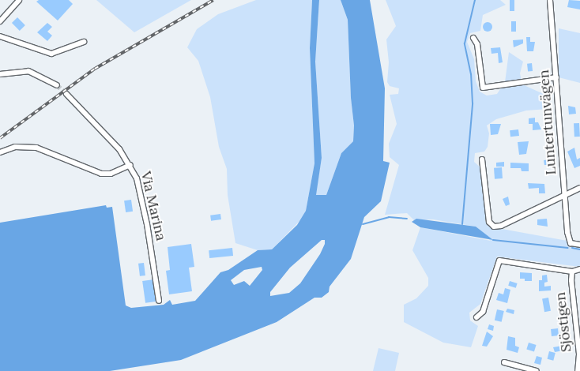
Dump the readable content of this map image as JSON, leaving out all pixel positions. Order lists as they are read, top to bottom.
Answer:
{
  "streets": {
    "street": ["Luntertunvägen", "Via Marina", "Sjöstigen"]
  }
}
